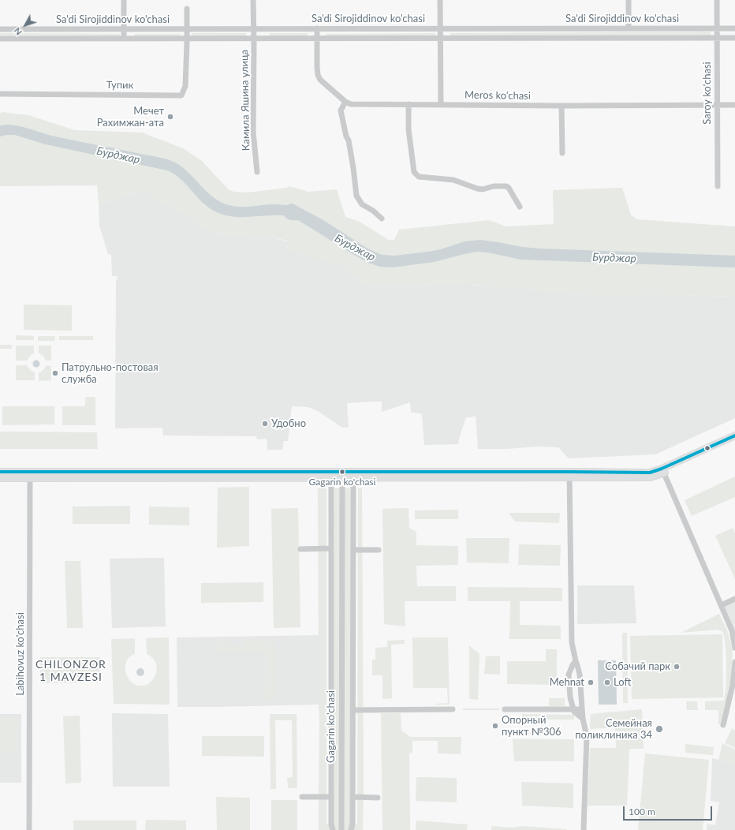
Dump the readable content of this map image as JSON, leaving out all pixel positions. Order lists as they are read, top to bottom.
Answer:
{
  "streets": {
    "street": [
      "Sa'di Sirojiddinov ko'chasi",
      "Тупик",
      "Saroy ko‘chasi",
      "Meros ko‘chasi",
      "Камила Яшина улица",
      "Labihovuz ko'chasi",
      "Gagarin ko'chasi"
    ]
  },
  "crossings": [
    ["Sa'di Sirojiddinov ko'chasi", "Тупик"],
    ["Sa'di Sirojiddinov ko'chasi", "Saroy ko‘chasi"],
    ["Sa'di Sirojiddinov ko'chasi", "Камила Яшина улица"],
    ["Saroy ko‘chasi", "Meros ko‘chasi"]
  ],
  "districts": ["CHILONZOR 1 MAVZESI"],
  "water": ["Бурджар"],
  "places": [
    "Мечет Рахимжан-ата",
    "Патрульно-постовая служба",
    "Удобно",
    "Gagarin ko'chasi",
    "Собачий парк",
    "Mehnat",
    "Loft",
    "Опорный пункт №306",
    "Семейная поликлиника 34"
  ],
  "scale_bar": "100 m",
  "north": "bottom left"
}
